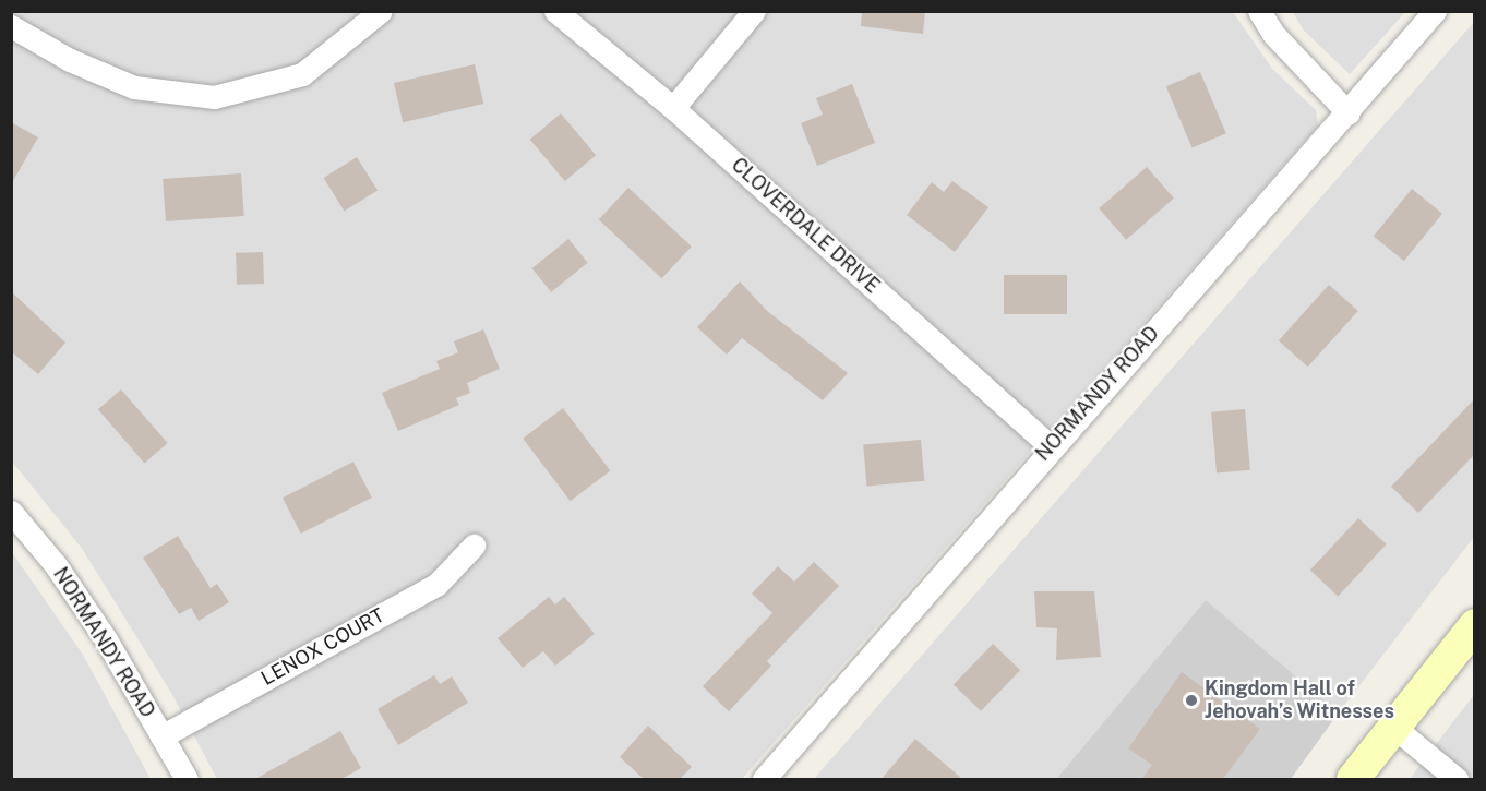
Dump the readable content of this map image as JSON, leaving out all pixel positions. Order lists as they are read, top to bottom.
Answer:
{
  "streets": {
    "street": ["CLOVERDALE DRIVE", "NORMANDY ROAD", "LENOX COURT"]
  },
  "crossings": [
    ["CLOVERDALE DRIVE", "NORMANDY ROAD"],
    ["NORMANDY ROAD", "LENOX COURT"]
  ],
  "places": ["Kingdom Hall of Jehovah’s Witnesses"]
}
